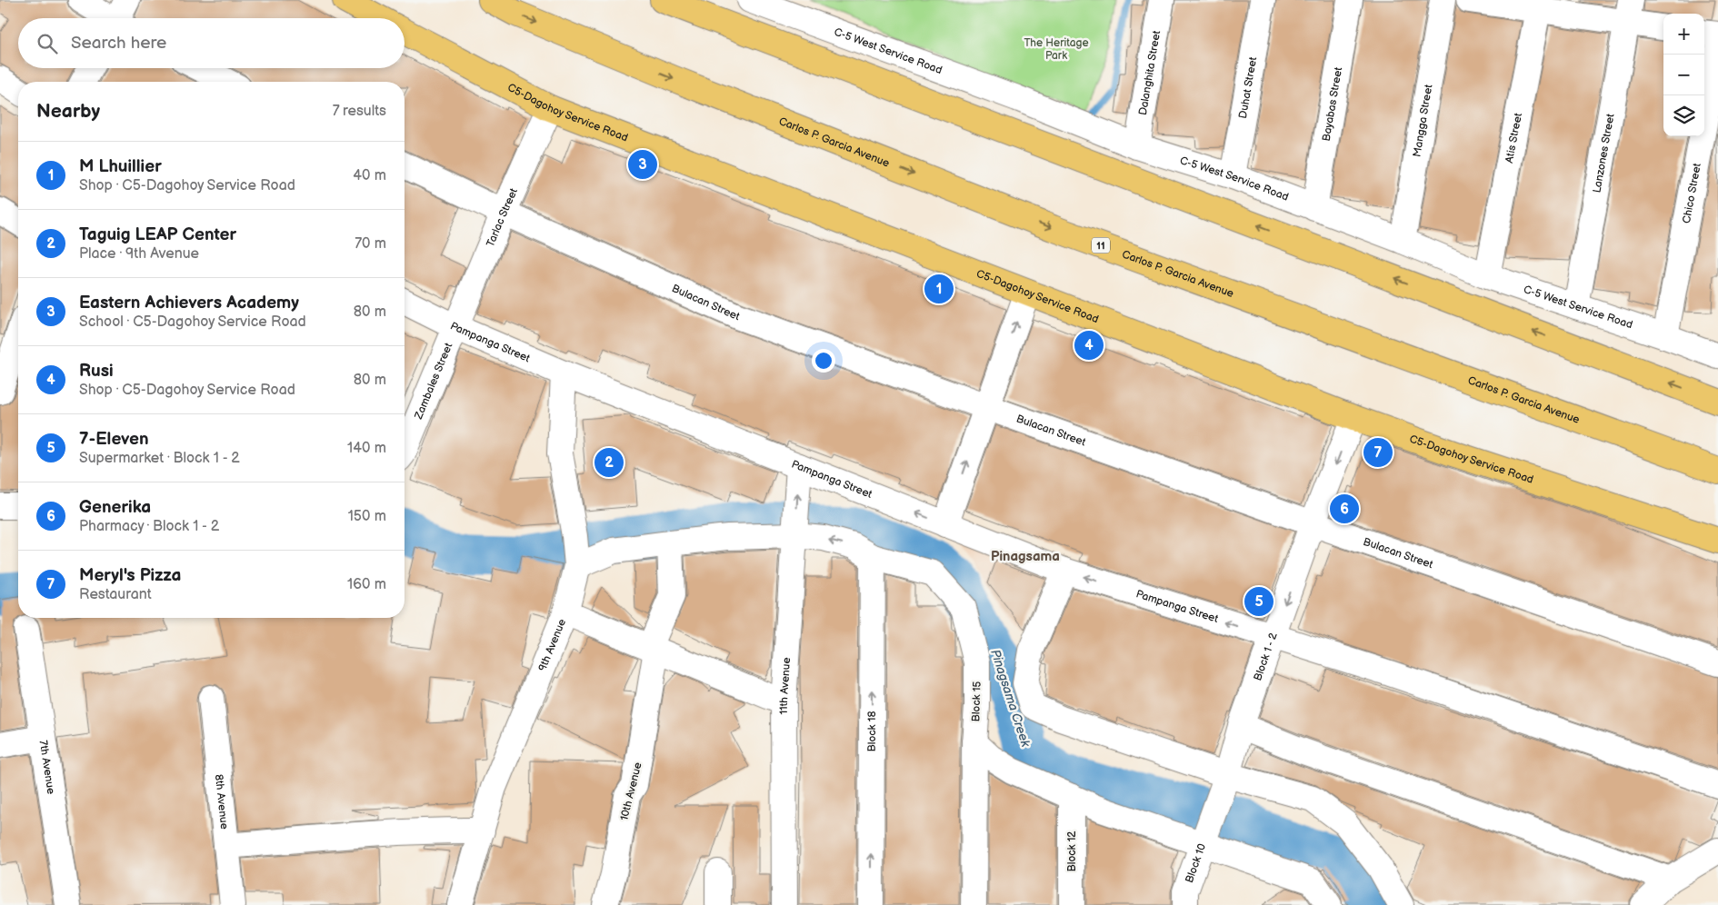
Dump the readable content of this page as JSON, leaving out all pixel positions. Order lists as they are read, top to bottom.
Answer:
{
  "streets": {
    "main road": ["C5-Dagohoy Service Road", "Carlos P. Garcia Avenue", "11"],
    "street": [
      "C-5 West Service Road",
      "Dalanghita Street",
      "Duhat Street",
      "Bayabas Street",
      "Mangga Street",
      "Atis Street",
      "Lanzones Street",
      "Chico Street",
      "Tarlac Street",
      "Bulacan Street",
      "Pampanga Street",
      "Zambales Street",
      "9th Avenue",
      "Block 1 - 2",
      "11th Avenue",
      "Block 15",
      "Block 18",
      "7th Avenue",
      "10th Avenue",
      "8th Avenue",
      "Block 12",
      "Block 10"
    ]
  },
  "crossings": [
    ["C-5 West Service Road", "Dalanghita Street"],
    ["C-5 West Service Road", "Duhat Street"],
    ["C-5 West Service Road", "Bayabas Street"],
    ["C-5 West Service Road", "Mangga Street"],
    ["C-5 West Service Road", "Atis Street"],
    ["C-5 West Service Road", "Lanzones Street"],
    ["C-5 West Service Road", "Chico Street"],
    ["C5-Dagohoy Service Road", "Tarlac Street"],
    ["C5-Dagohoy Service Road", "Block 1 - 2"],
    ["Tarlac Street", "Bulacan Street"],
    ["Tarlac Street", "Pampanga Street"],
    ["Tarlac Street", "Zambales Street"],
    ["Bulacan Street", "Block 1 - 2"],
    ["Pampanga Street", "Zambales Street"],
    ["Pampanga Street", "9th Avenue"],
    ["Pampanga Street", "Block 1 - 2"],
    ["Pampanga Street", "11th Avenue"],
    ["9th Avenue", "Block 15"],
    ["Block 1 - 2", "Block 10"],
    ["11th Avenue", "Block 15"],
    ["Block 15", "Block 18"],
    ["Block 15", "10th Avenue"]
  ],
  "one_way": ["Block 1 - 2", "Block 18"],
  "districts": ["Pinagsama"],
  "water": ["Pinagsama Creek"],
  "parks": ["The Heritage Park"],
  "page": {
    "map_buttons": ["+", "−"],
    "search": "Search here",
    "heading": ["Nearby", "7 results"],
    "list": [
      {
        "mark": "1",
        "name": "M Lhuillier",
        "note": "Shop · C5-Dagohoy Service Road",
        "value": "40 m"
      },
      {
        "mark": "2",
        "name": "Taguig LEAP Center",
        "note": "Place · 9th Avenue",
        "value": "70 m"
      },
      {
        "mark": "3",
        "name": "Eastern Achievers Academy",
        "note": "School · C5-Dagohoy Service Road",
        "value": "80 m"
      },
      {
        "mark": "4",
        "name": "Rusi",
        "note": "Shop · C5-Dagohoy Service Road",
        "value": "80 m"
      },
      {
        "mark": "5",
        "name": "7-Eleven",
        "note": "Supermarket · Block 1 - 2",
        "value": "140 m"
      },
      {
        "mark": "6",
        "name": "Generika",
        "note": "Pharmacy · Block 1 - 2",
        "value": "150 m"
      },
      {
        "mark": "7",
        "name": "Meryl's Pizza",
        "note": "Restaurant",
        "value": "160 m"
      }
    ],
    "pins": [
      "3",
      "1",
      "4",
      "7",
      "2",
      "6",
      "5"
    ]
  }
}
